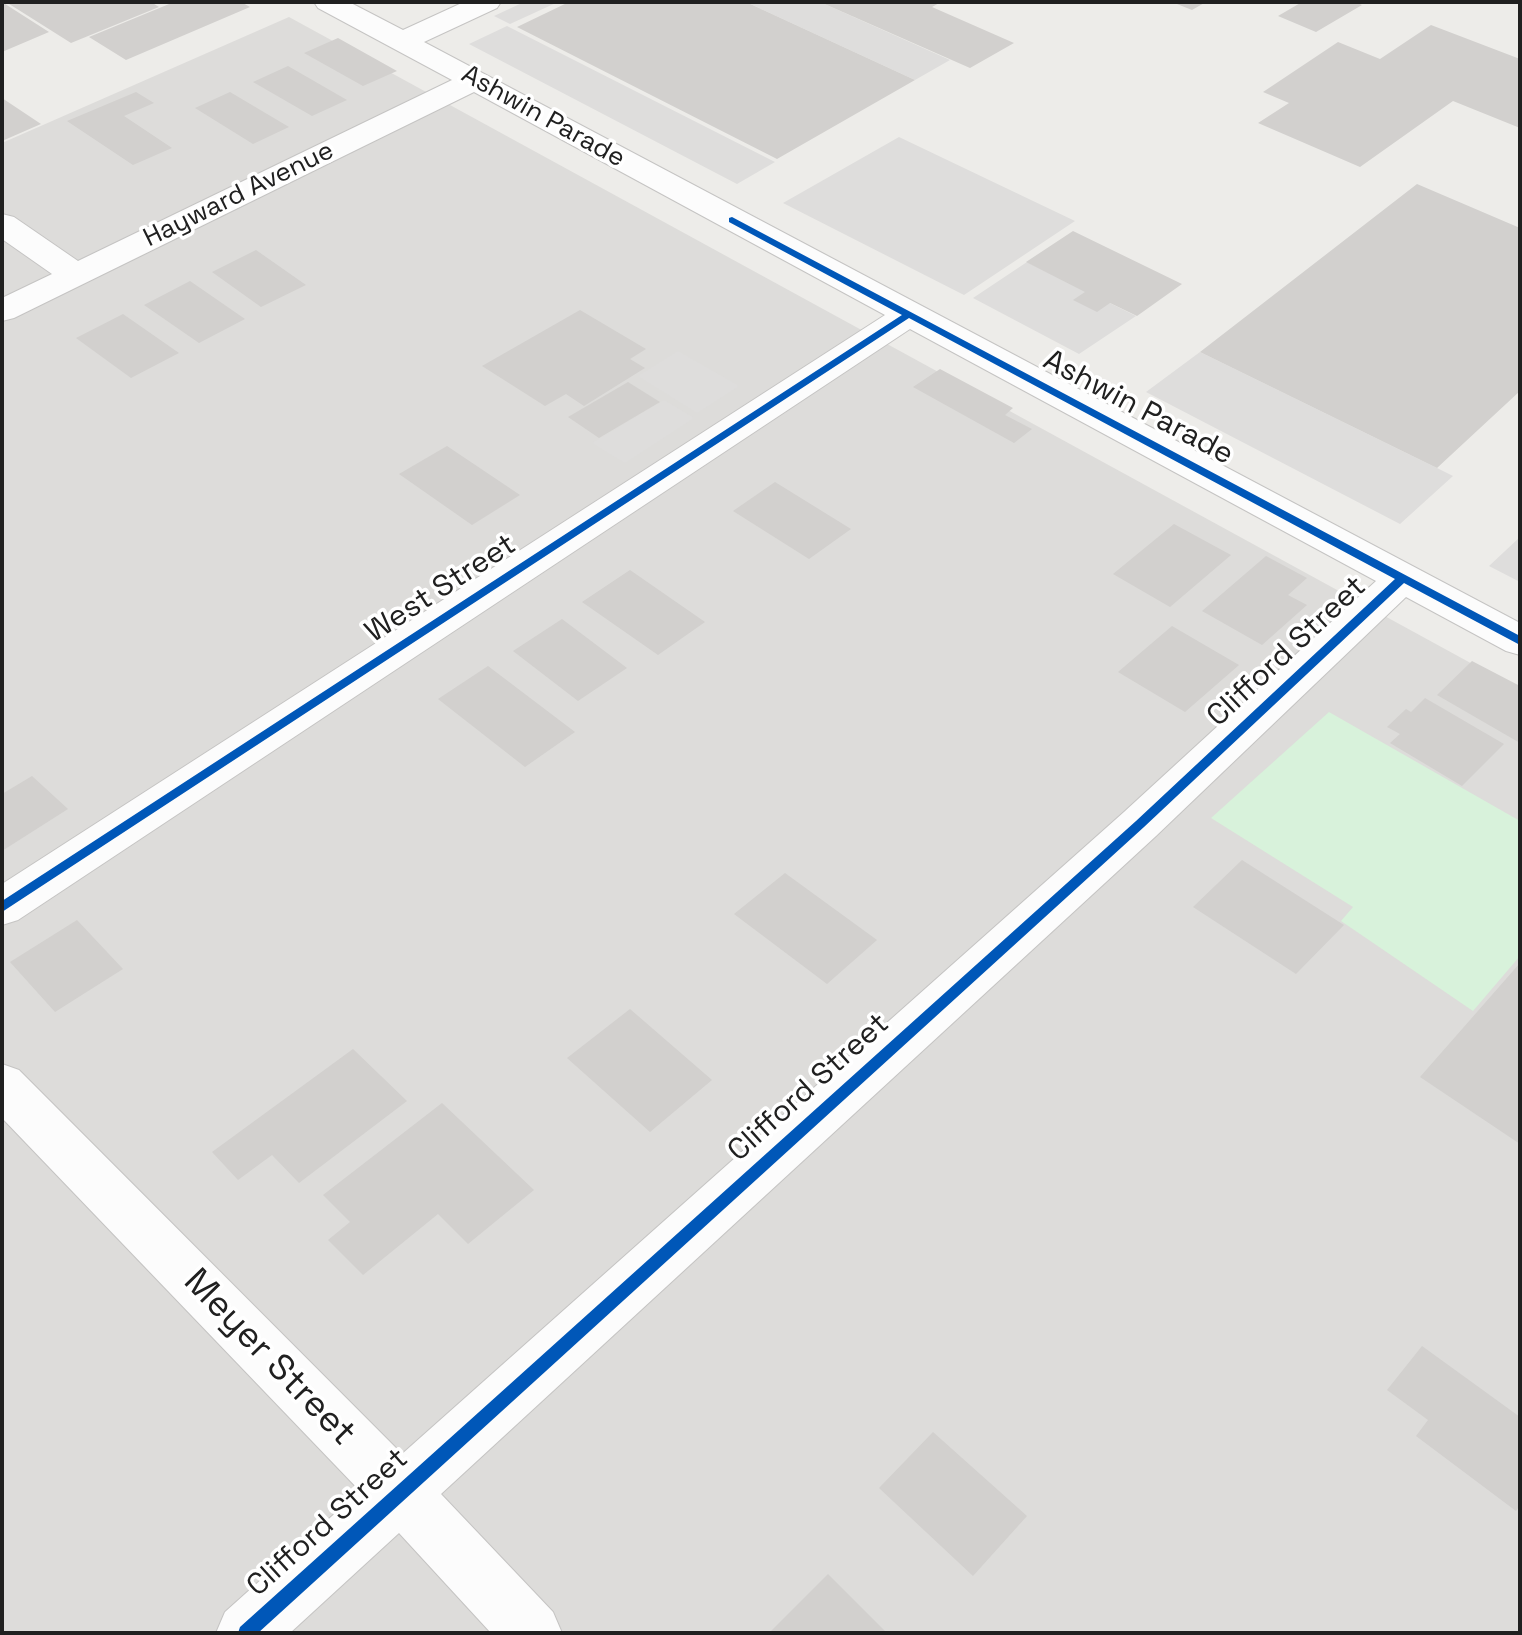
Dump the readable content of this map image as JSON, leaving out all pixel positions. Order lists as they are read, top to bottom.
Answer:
{
  "streets": {
    "street": [
      "Ashwin Parade",
      "Hayward Avenue",
      "West Street",
      "Clifford Street",
      "Meyer Street"
    ]
  },
  "crossings": [
    ["Ashwin Parade", "Hayward Avenue"],
    ["Ashwin Parade", "West Street"],
    ["Ashwin Parade", "Clifford Street"],
    ["Clifford Street", "Meyer Street"]
  ]
}
